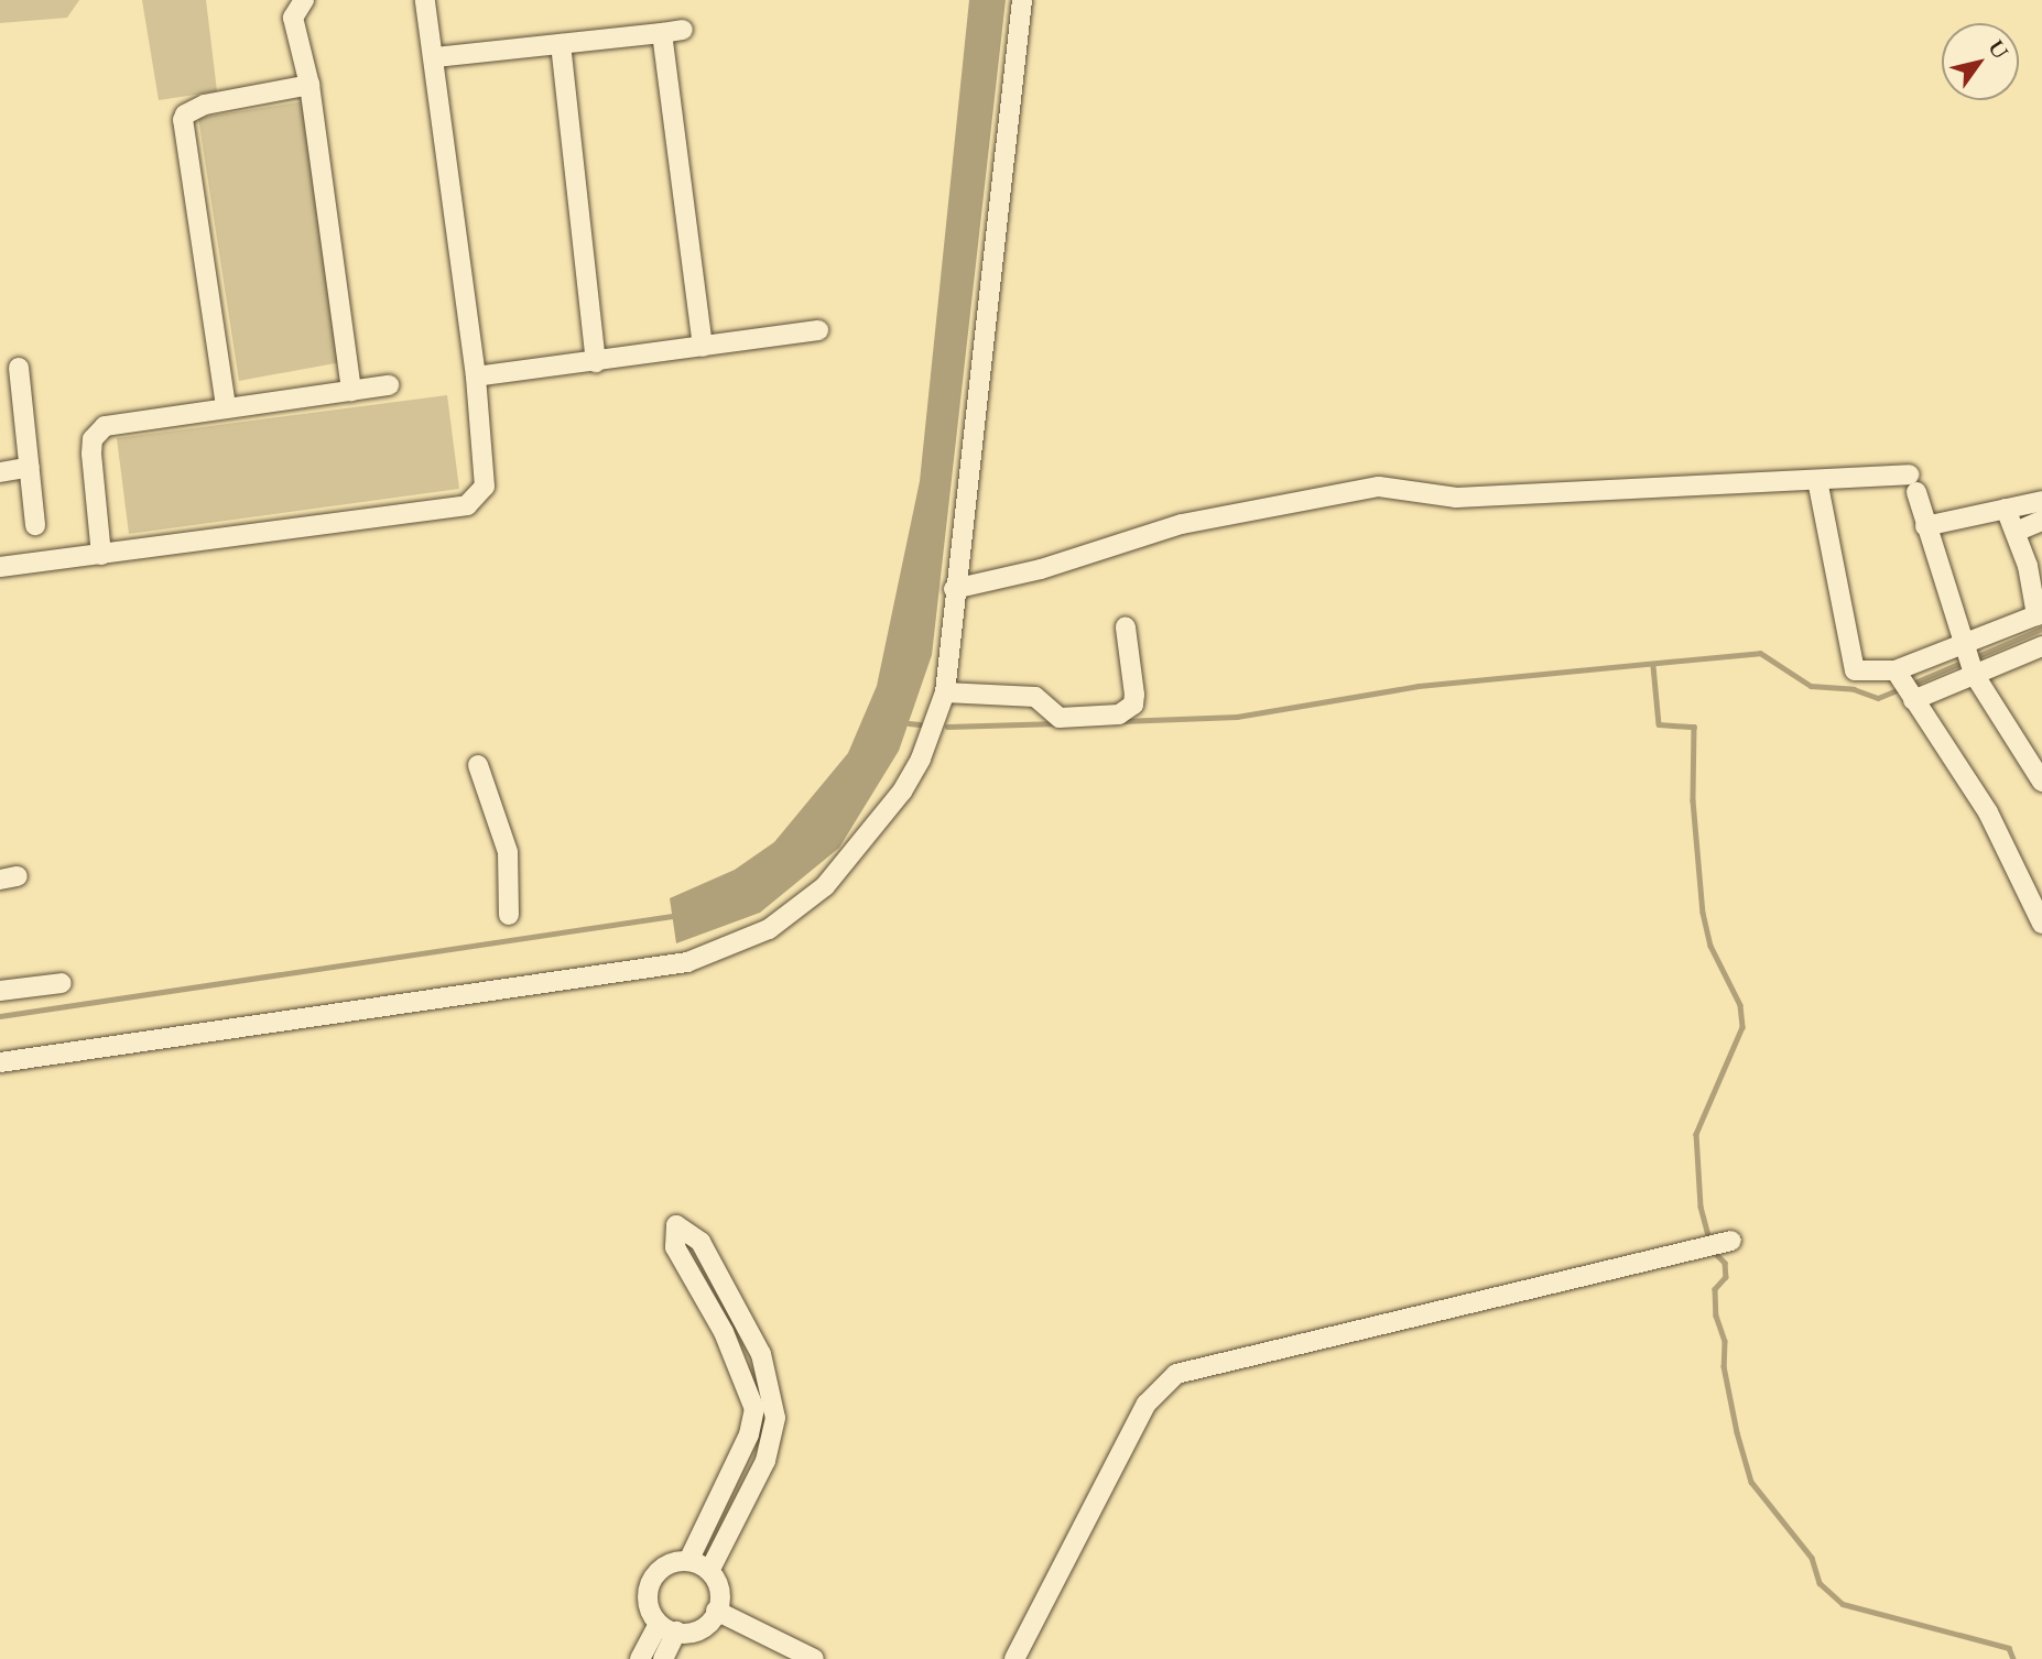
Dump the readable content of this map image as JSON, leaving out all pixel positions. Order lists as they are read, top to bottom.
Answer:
{
  "north": "top right"
}
